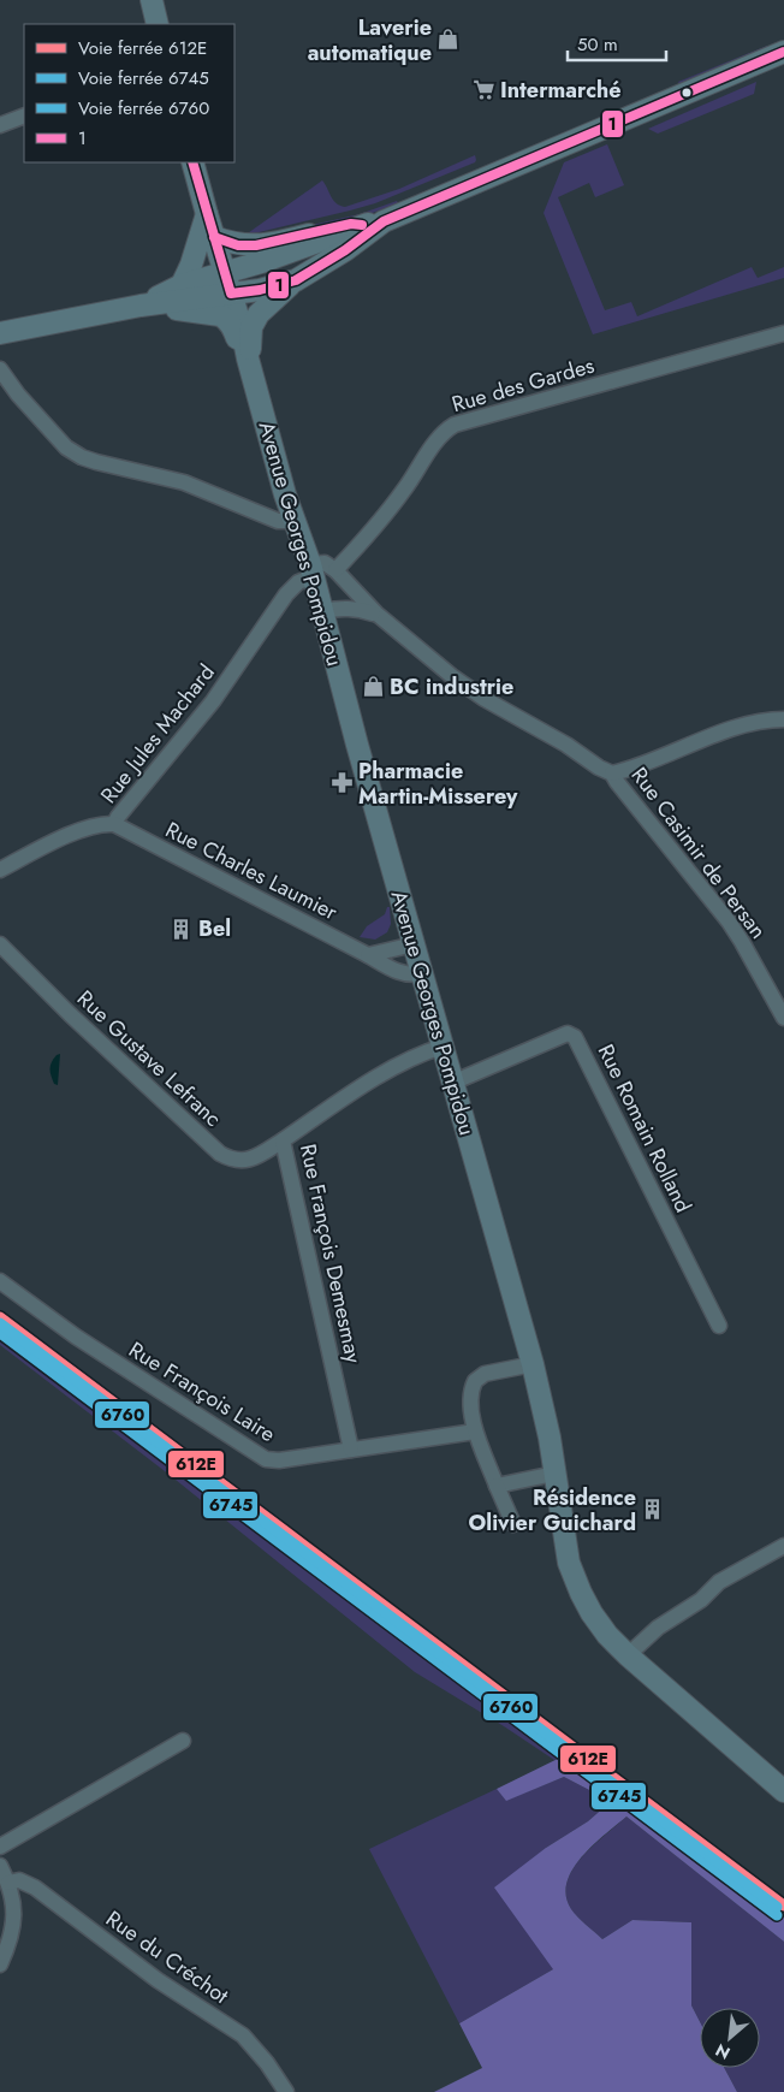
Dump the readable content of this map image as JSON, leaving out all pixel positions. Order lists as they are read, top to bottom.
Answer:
{
  "streets": {
    "main road": ["Avenue Georges Pompidou"],
    "street": [
      "Rue des Gardes",
      "Rue Jules Machard",
      "Rue Casimir de Persan",
      "Rue Charles Laumier",
      "Rue Gustave Lefranc",
      "Rue Romain Rolland",
      "Rue François Demesmay",
      "Rue François Laire",
      "Rue du Créchot"
    ]
  },
  "crossings": [
    ["Rue des Gardes", "Rue Casimir de Persan"],
    ["Avenue Georges Pompidou", "Rue Jules Machard"],
    ["Avenue Georges Pompidou", "Rue Casimir de Persan"],
    ["Avenue Georges Pompidou", "Rue Charles Laumier"],
    ["Avenue Georges Pompidou", "Rue Romain Rolland"],
    ["Avenue Georges Pompidou", "Rue François Demesmay"],
    ["Rue Jules Machard", "Rue Charles Laumier"],
    ["Rue Gustave Lefranc", "Rue François Demesmay"],
    ["Rue François Demesmay", "Rue François Laire"]
  ],
  "places": {
    "shop": ["Laverie automatique", "BC industrie"],
    "supermarket": ["Intermarché"],
    "pharmacy": ["Pharmacie Martin-Misserey"],
    "building": ["Bel", "Résidence Olivier Guichard"]
  },
  "lines": [
    "transit line 1",
    "rail line 612E",
    "rail line 6760",
    "rail line 6745"
  ],
  "legend": [
    "Voie ferrée 612E",
    "Voie ferrée 6745",
    "Voie ferrée 6760",
    "1"
  ],
  "scale_bar": "50 m",
  "north": "bottom left"
}
